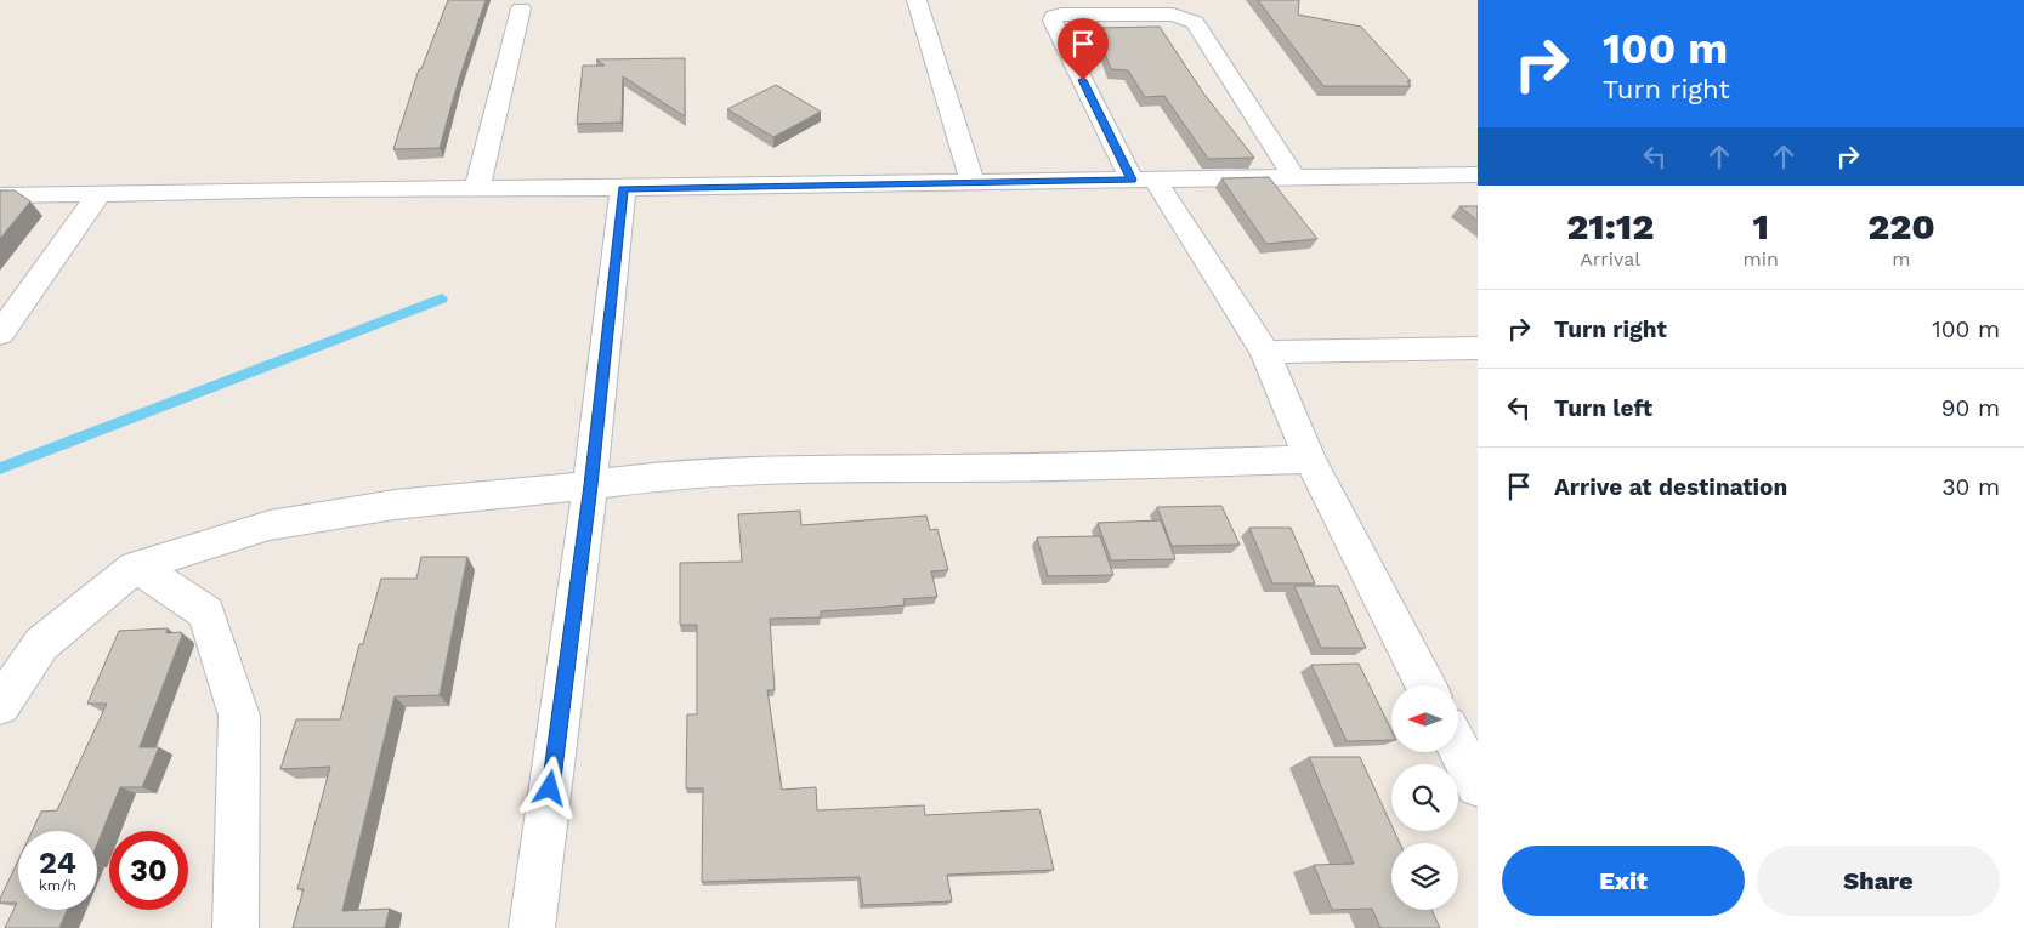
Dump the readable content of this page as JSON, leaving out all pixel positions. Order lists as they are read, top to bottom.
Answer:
{
  "north": "left",
  "page": {
    "turn": ["100 m", "Turn right"],
    "eta": [
      "21:12",
      "Arrival",
      "1",
      "min",
      "220",
      "m"
    ],
    "list": [
      {
        "name": "Turn right",
        "value": "100 m"
      },
      {
        "name": "Turn left",
        "value": "90 m"
      },
      {
        "name": "Arrive at destination",
        "value": "30 m"
      }
    ],
    "speed": "24 km/h",
    "limit": "30",
    "buttons": ["Exit", "Share"]
  }
}
